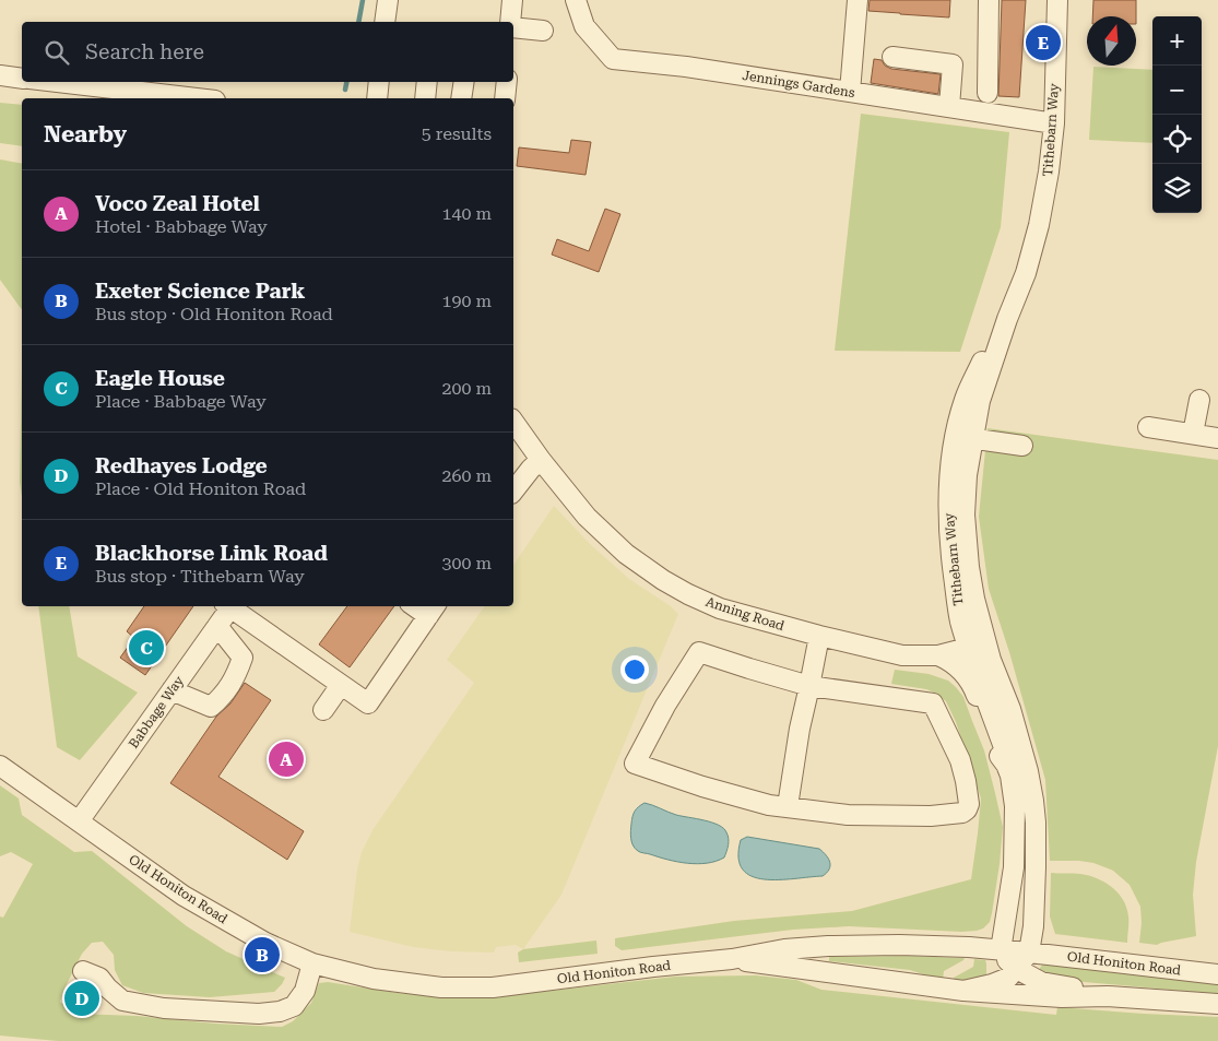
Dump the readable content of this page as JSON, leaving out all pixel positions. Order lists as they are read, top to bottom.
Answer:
{
  "streets": {
    "street": [
      "Jennings Gardens",
      "Tithebarn Way",
      "Anning Road",
      "Babbage Way",
      "Old Honiton Road"
    ]
  },
  "crossings": [
    ["Jennings Gardens", "Tithebarn Way"],
    ["Tithebarn Way", "Anning Road"],
    ["Tithebarn Way", "Old Honiton Road"],
    ["Babbage Way", "Old Honiton Road"]
  ],
  "north": "top",
  "page": {
    "map_buttons": ["+", "−"],
    "search": "Search here",
    "pins": [
      "E",
      "C",
      "A",
      "B",
      "D"
    ],
    "heading": ["Nearby", "5 results"],
    "list": [
      {
        "mark": "A",
        "name": "Voco Zeal Hotel",
        "note": "Hotel · Babbage Way",
        "value": "140 m"
      },
      {
        "mark": "B",
        "name": "Exeter Science Park",
        "note": "Bus stop · Old Honiton Road",
        "value": "190 m"
      },
      {
        "mark": "C",
        "name": "Eagle House",
        "note": "Place · Babbage Way",
        "value": "200 m"
      },
      {
        "mark": "D",
        "name": "Redhayes Lodge",
        "note": "Place · Old Honiton Road",
        "value": "260 m"
      },
      {
        "mark": "E",
        "name": "Blackhorse Link Road",
        "note": "Bus stop · Tithebarn Way",
        "value": "300 m"
      }
    ]
  }
}
